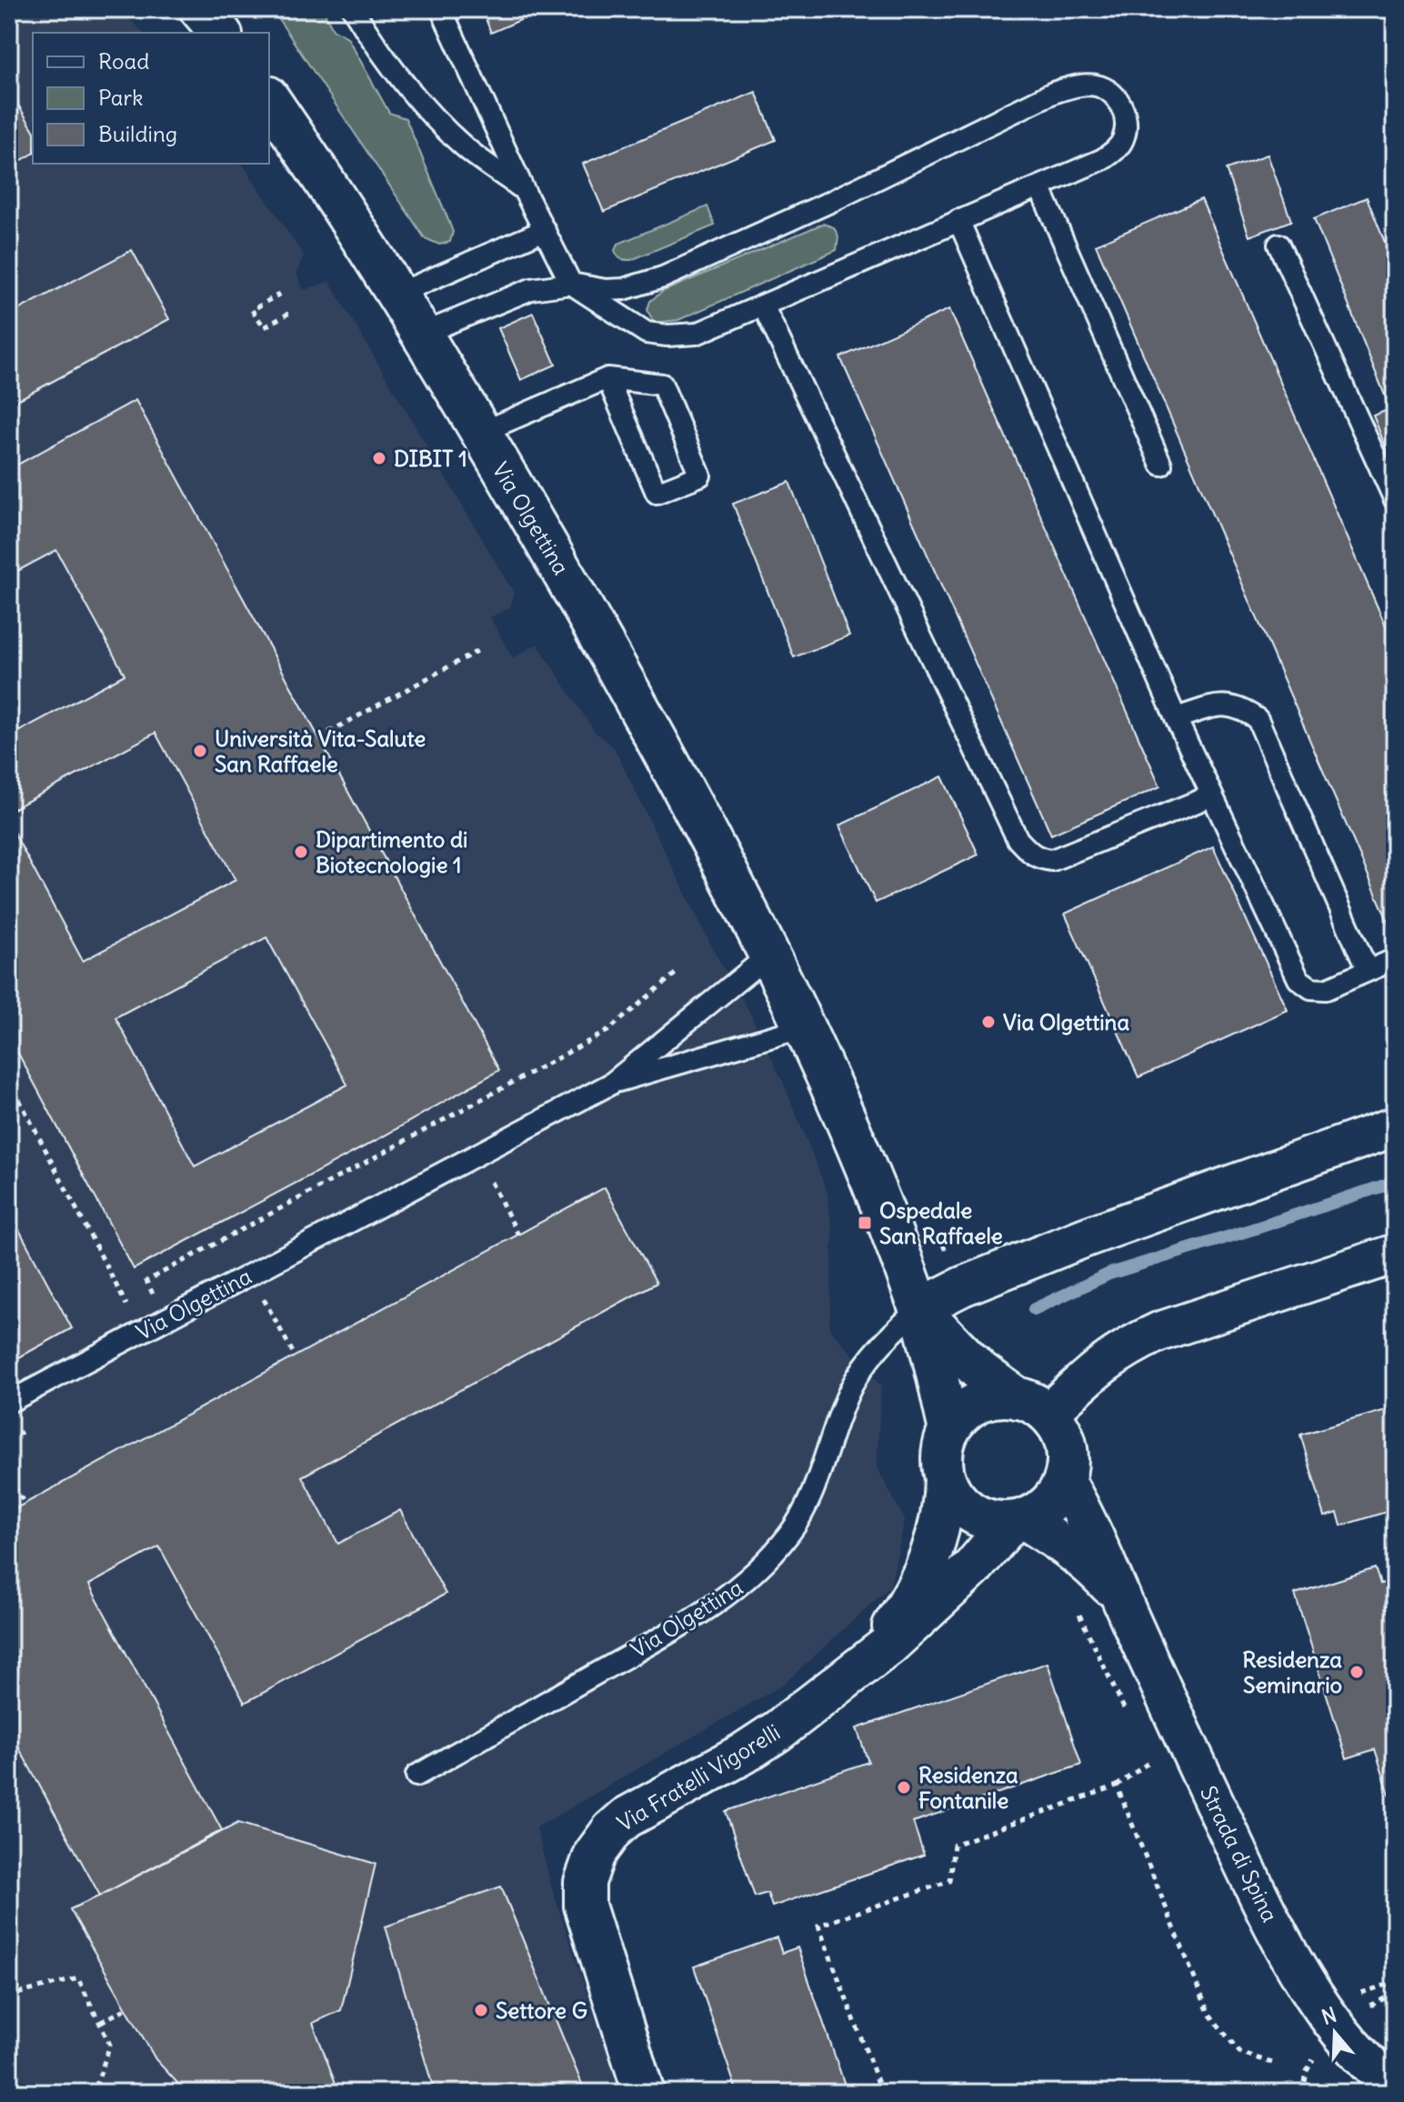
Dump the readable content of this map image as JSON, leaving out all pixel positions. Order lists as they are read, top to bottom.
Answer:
{
  "streets": {
    "street": ["Via Olgettina", "Via Fratelli Vigorelli", "Strada di Spina"]
  },
  "crossings": [
    ["Via Olgettina", "Via Fratelli Vigorelli"],
    ["Via Olgettina", "Strada di Spina"],
    ["Via Fratelli Vigorelli", "Strada di Spina"]
  ],
  "places": {
    "other": [
      "DIBIT 1",
      "Università Vita-Salute San Raffaele",
      "Dipartimento di Biotecnologie 1",
      "Via Olgettina",
      "Residenza Seminario",
      "Residenza Fontanile",
      "Settore G"
    ],
    "transit": ["Ospedale San Raffaele"]
  },
  "legend": ["Road", "Park", "Building"],
  "north": "top"
}
